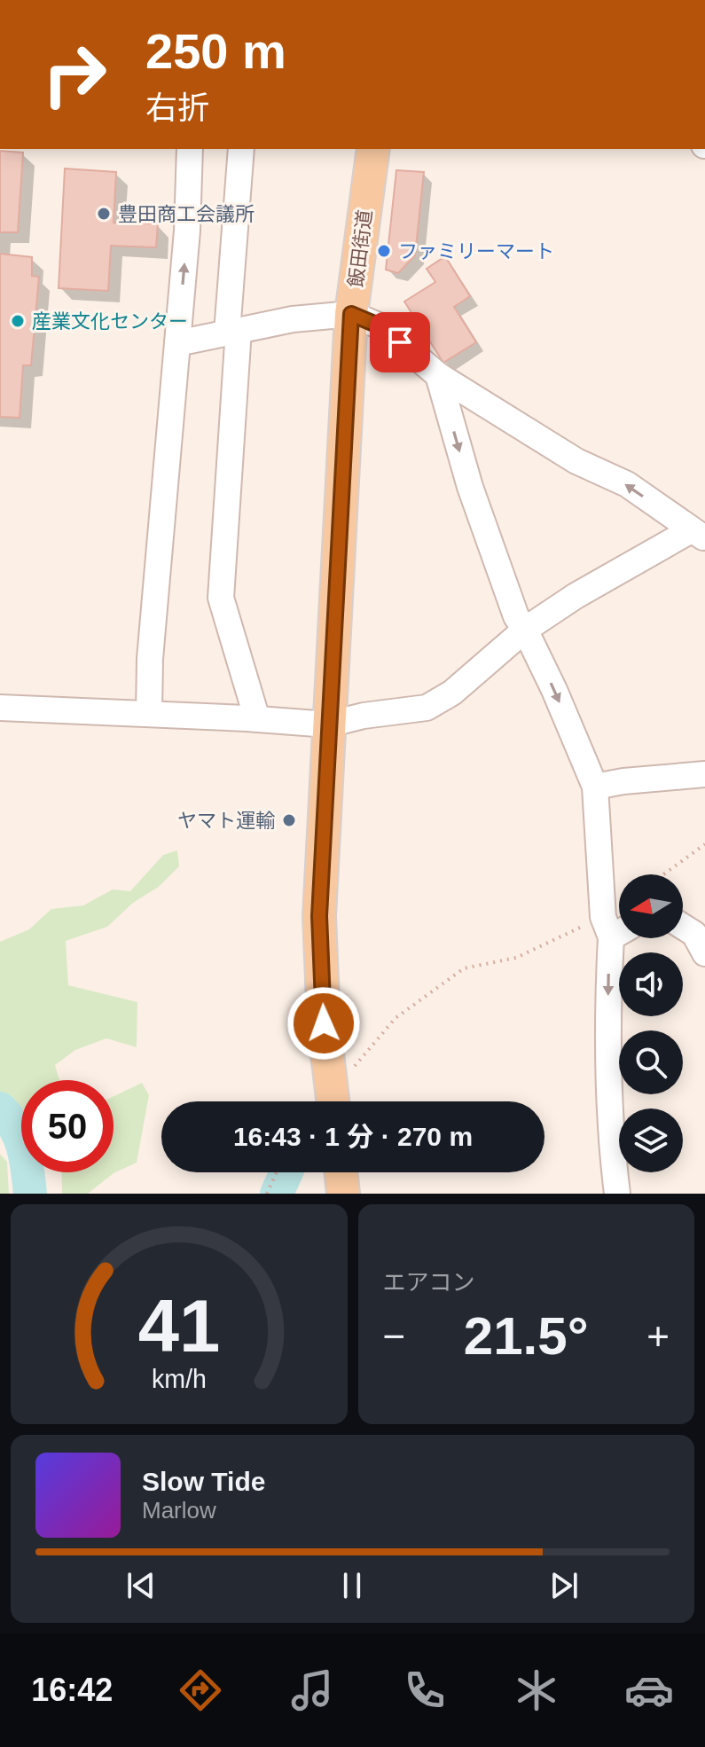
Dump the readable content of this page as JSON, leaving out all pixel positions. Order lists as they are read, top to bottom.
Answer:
{
  "streets": {
    "main road": ["飯田街道"]
  },
  "places": [
    "豊田商工会議所",
    "ファミリーマート",
    "産業文化センター",
    "ヤマト運輸"
  ],
  "north": "left",
  "page": {
    "turn": ["250 m", "右折"],
    "limit": "50",
    "trip": "16:43 · 1 分 · 270 m",
    "tile": "エアコン",
    "heat": ["−", "21.5°", "+"],
    "song": ["Slow Tide", "Marlow"],
    "tabs": "16:42",
    "gauge": ["41", "km/h"]
  }
}
